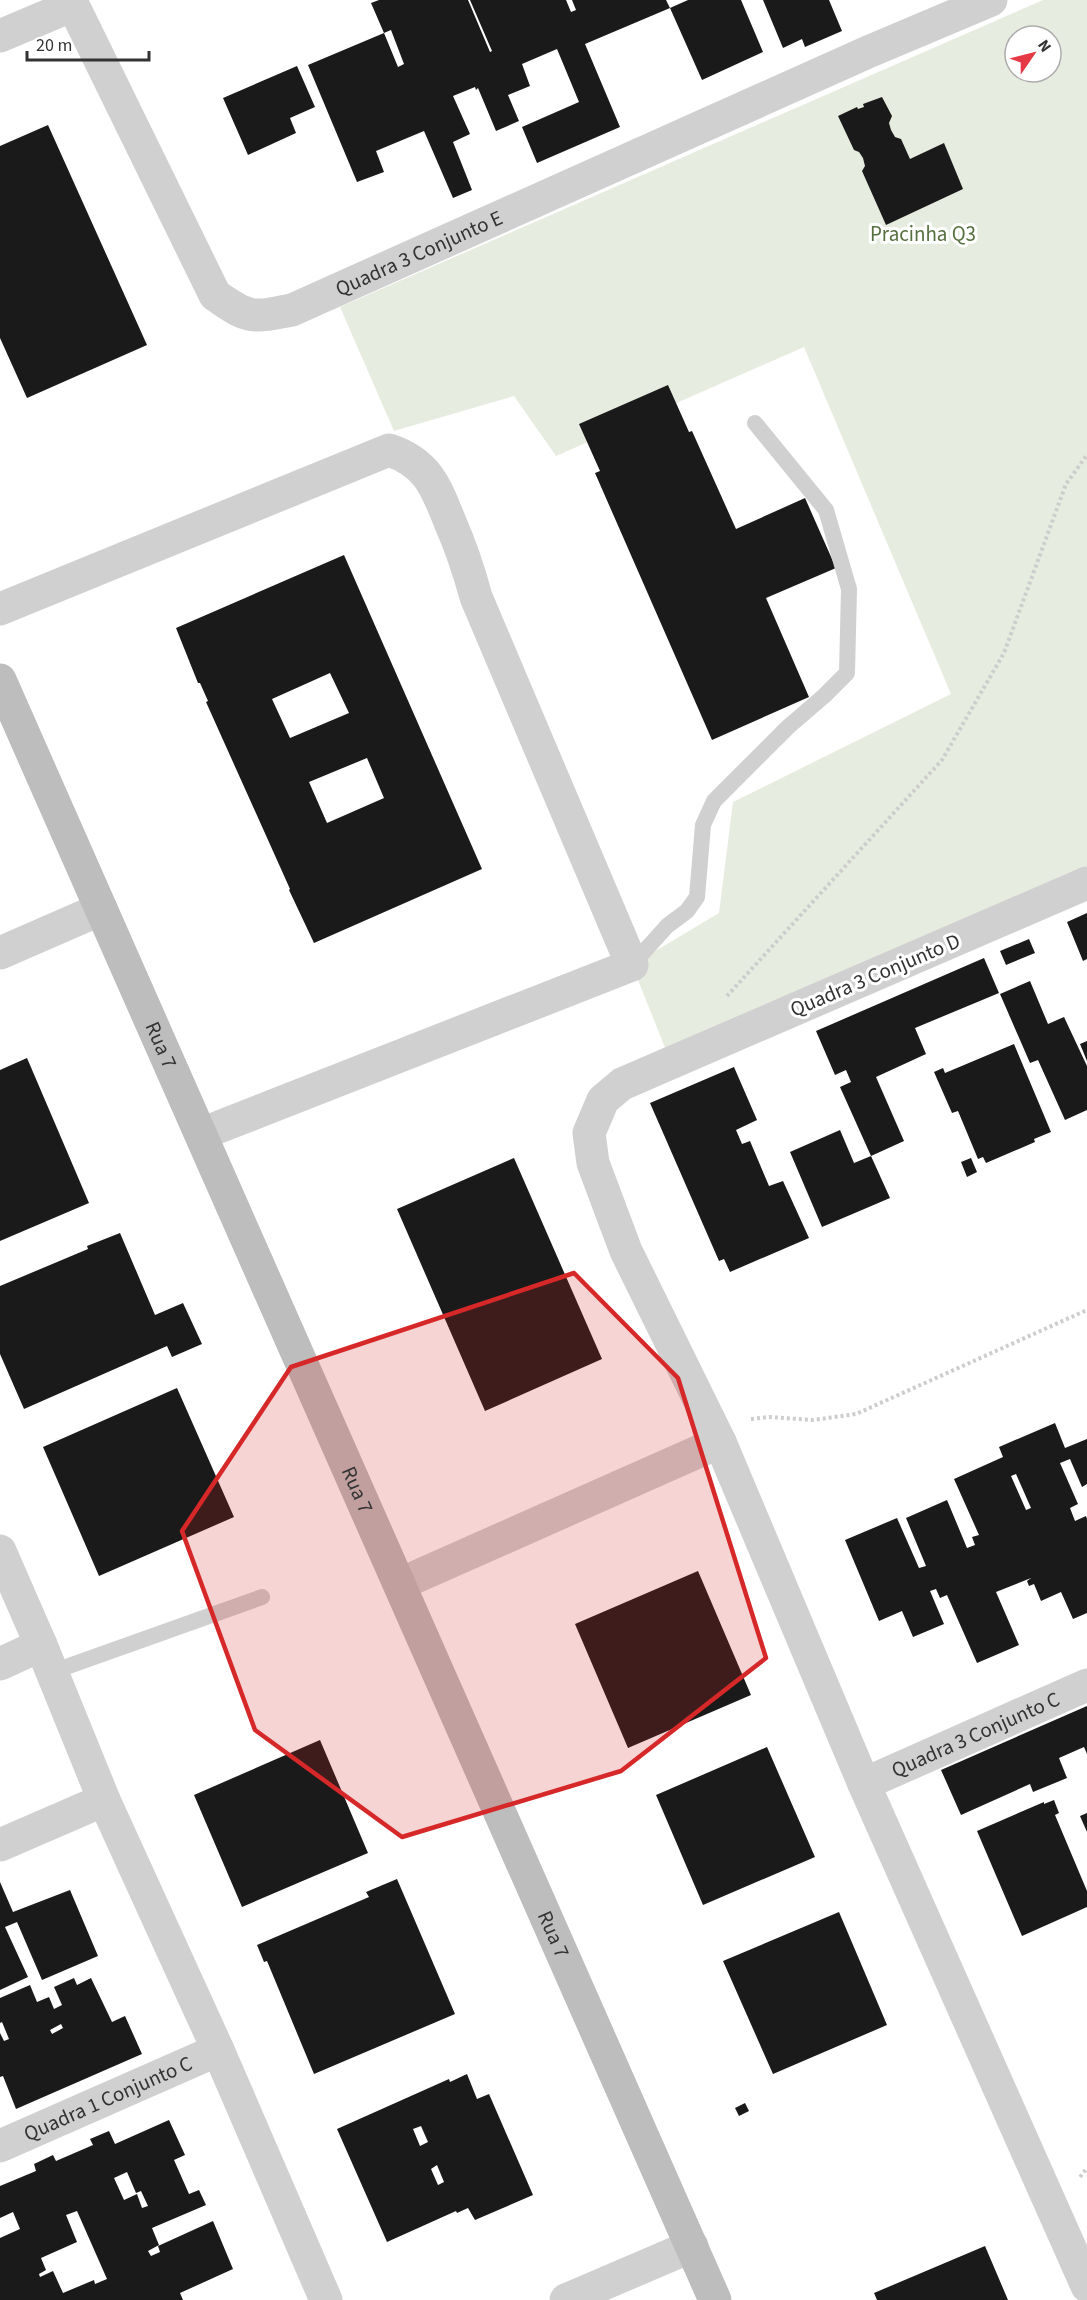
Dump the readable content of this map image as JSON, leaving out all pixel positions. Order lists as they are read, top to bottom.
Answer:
{
  "streets": {
    "main road": ["Rua 7"],
    "street": [
      "Quadra 3 Conjunto E",
      "Quadra 3 Conjunto D",
      "Quadra 3 Conjunto C",
      "Quadra 1 Conjunto C"
    ]
  },
  "crossings": [
    ["Quadra 3 Conjunto D", "Quadra 3 Conjunto C"]
  ],
  "parks": ["Pracinha Q3"],
  "scale_bar": "20 m",
  "north": "top right"
}
